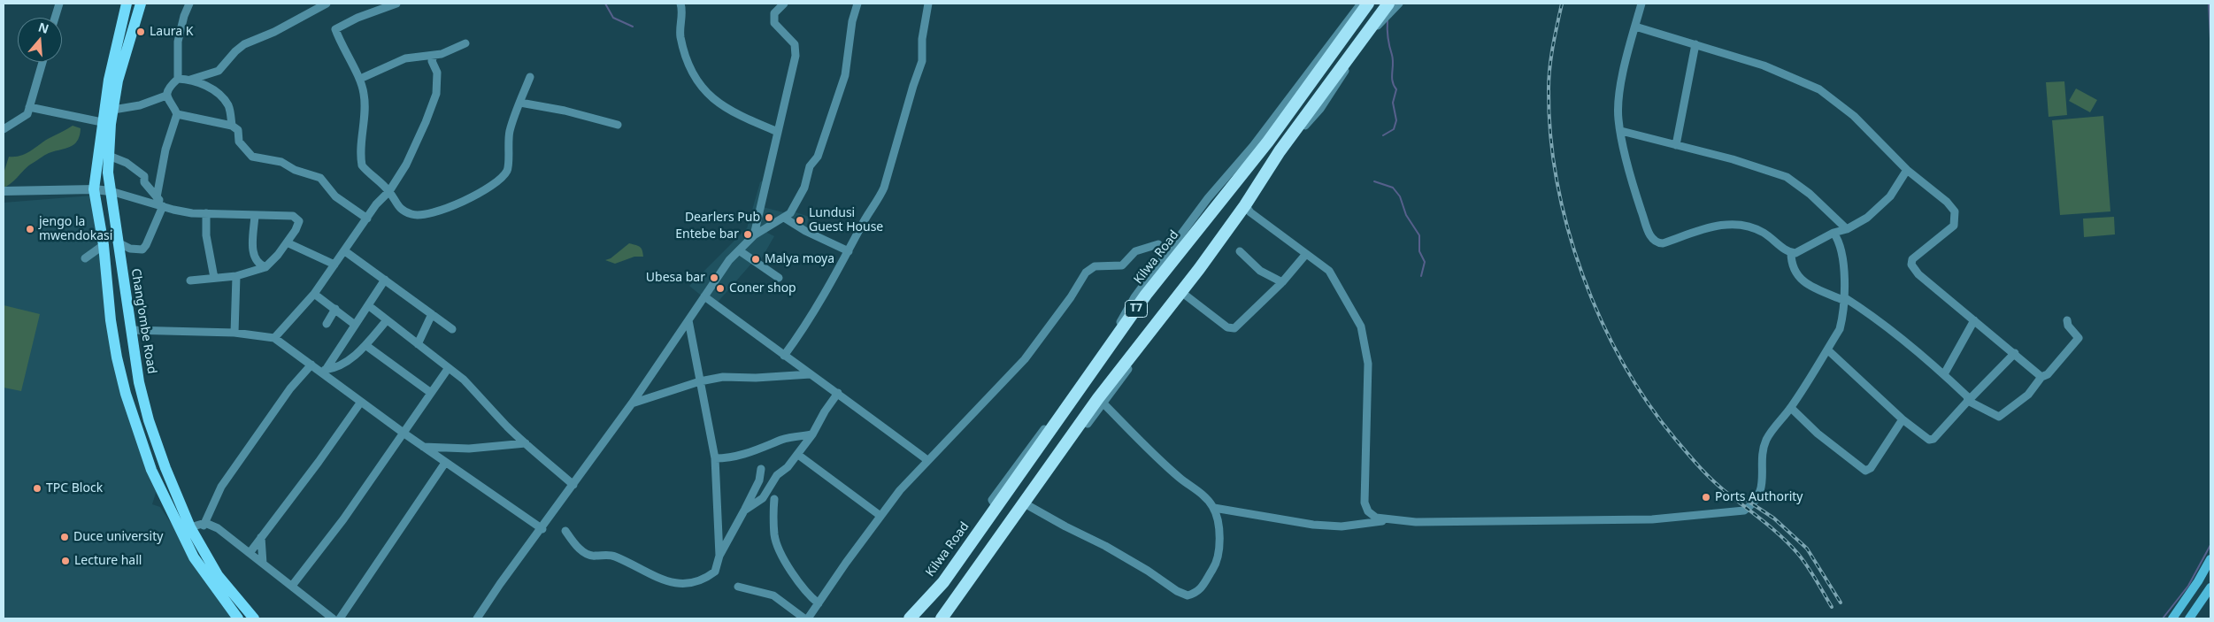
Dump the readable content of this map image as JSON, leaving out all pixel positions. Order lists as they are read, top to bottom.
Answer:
{
  "streets": {
    "highway": ["Kilwa Road", "T7"],
    "main road": ["Chang'ombe Road"]
  },
  "places": [
    "Laura K",
    "Dearlers Pub",
    "Lundusi Guest House",
    "jengo la mwendokasi",
    "Entebe bar",
    "Malya moya",
    "Ubesa bar",
    "Coner shop",
    "TPC Block",
    "Ports Authority",
    "Duce university",
    "Lecture hall"
  ],
  "north": "top"
}
